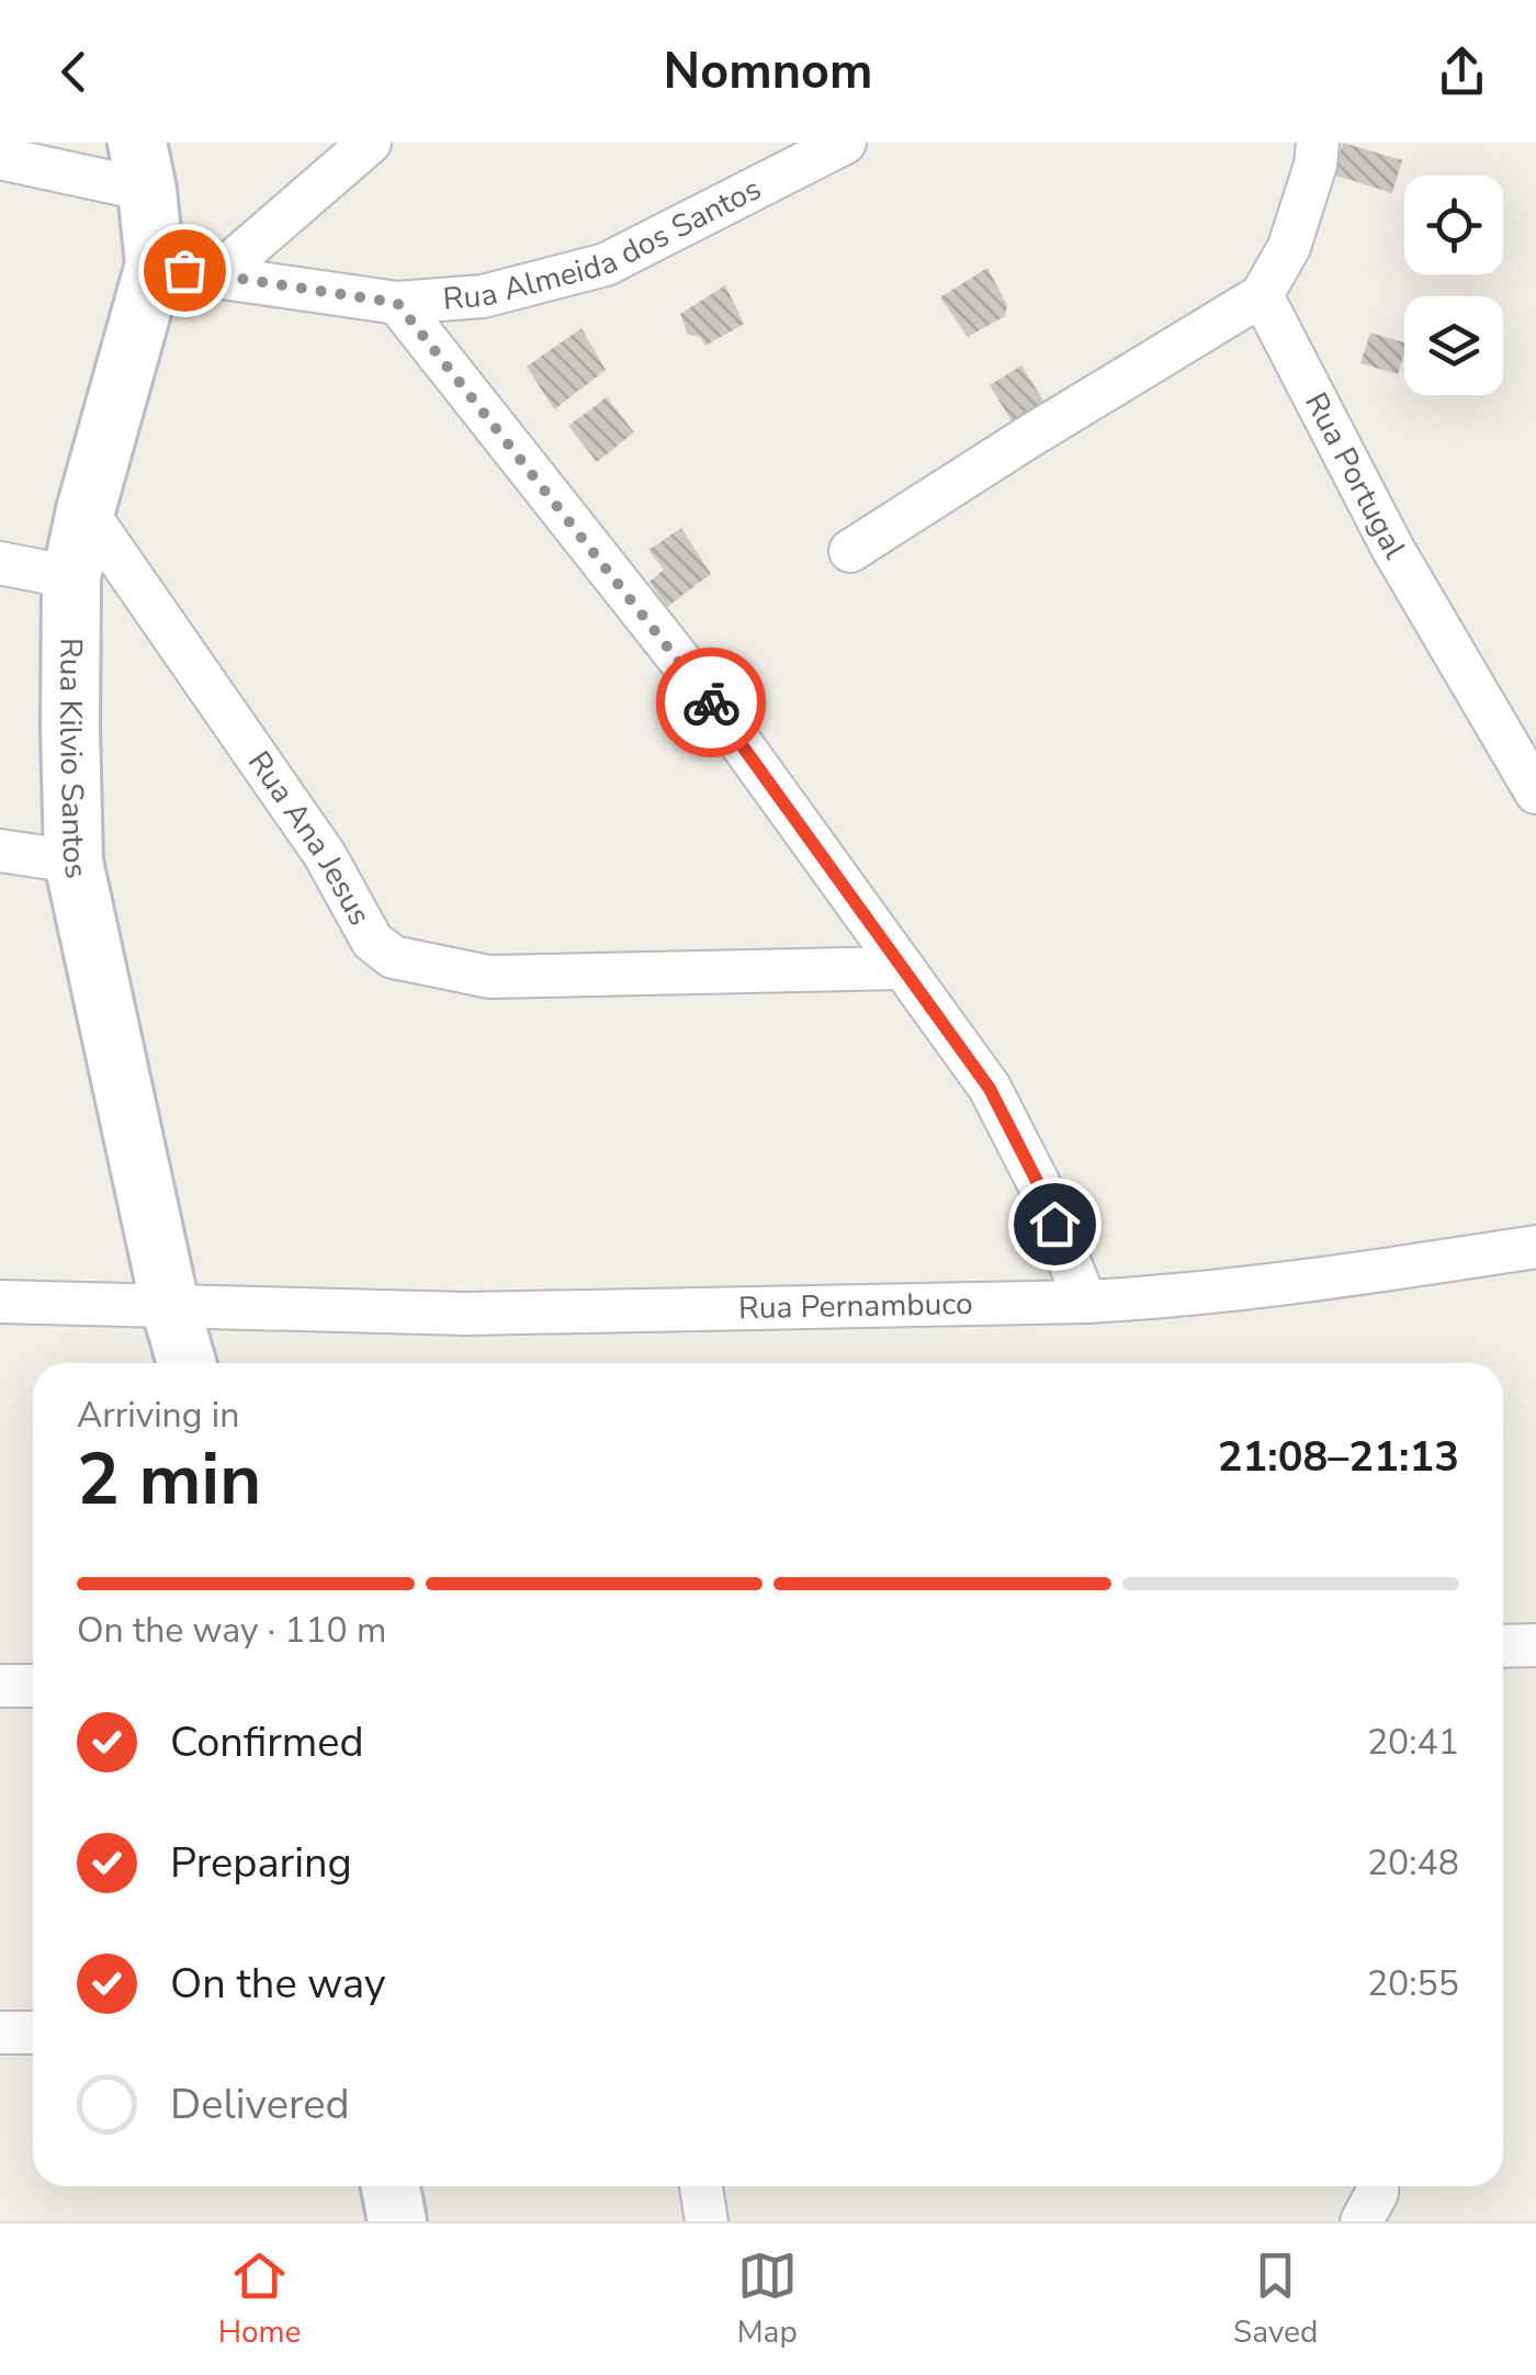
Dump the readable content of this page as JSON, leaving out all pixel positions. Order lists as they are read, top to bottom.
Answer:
{
  "streets": {
    "main road": ["Rua Kilvio Santos"],
    "street": [
      "Rua Almeida dos Santos",
      "Rua Portugal",
      "Rua Ana Jesus",
      "Rua Pernambuco"
    ]
  },
  "crossings": [
    ["Rua Almeida dos Santos", "Rua Kilvio Santos"],
    ["Rua Kilvio Santos", "Rua Ana Jesus"],
    ["Rua Kilvio Santos", "Rua Pernambuco"]
  ],
  "page": {
    "header": "Nomnom",
    "heading": ["2 min", "Arriving in", "21:08–21:13"],
    "bar": "On the way · 110 m",
    "list": [
      ["Confirmed", "20:41"],
      ["Preparing", "20:48"],
      ["On the way", "20:55"],
      "Delivered"
    ],
    "tabs": ["Home", "Map", "Saved"]
  }
}
